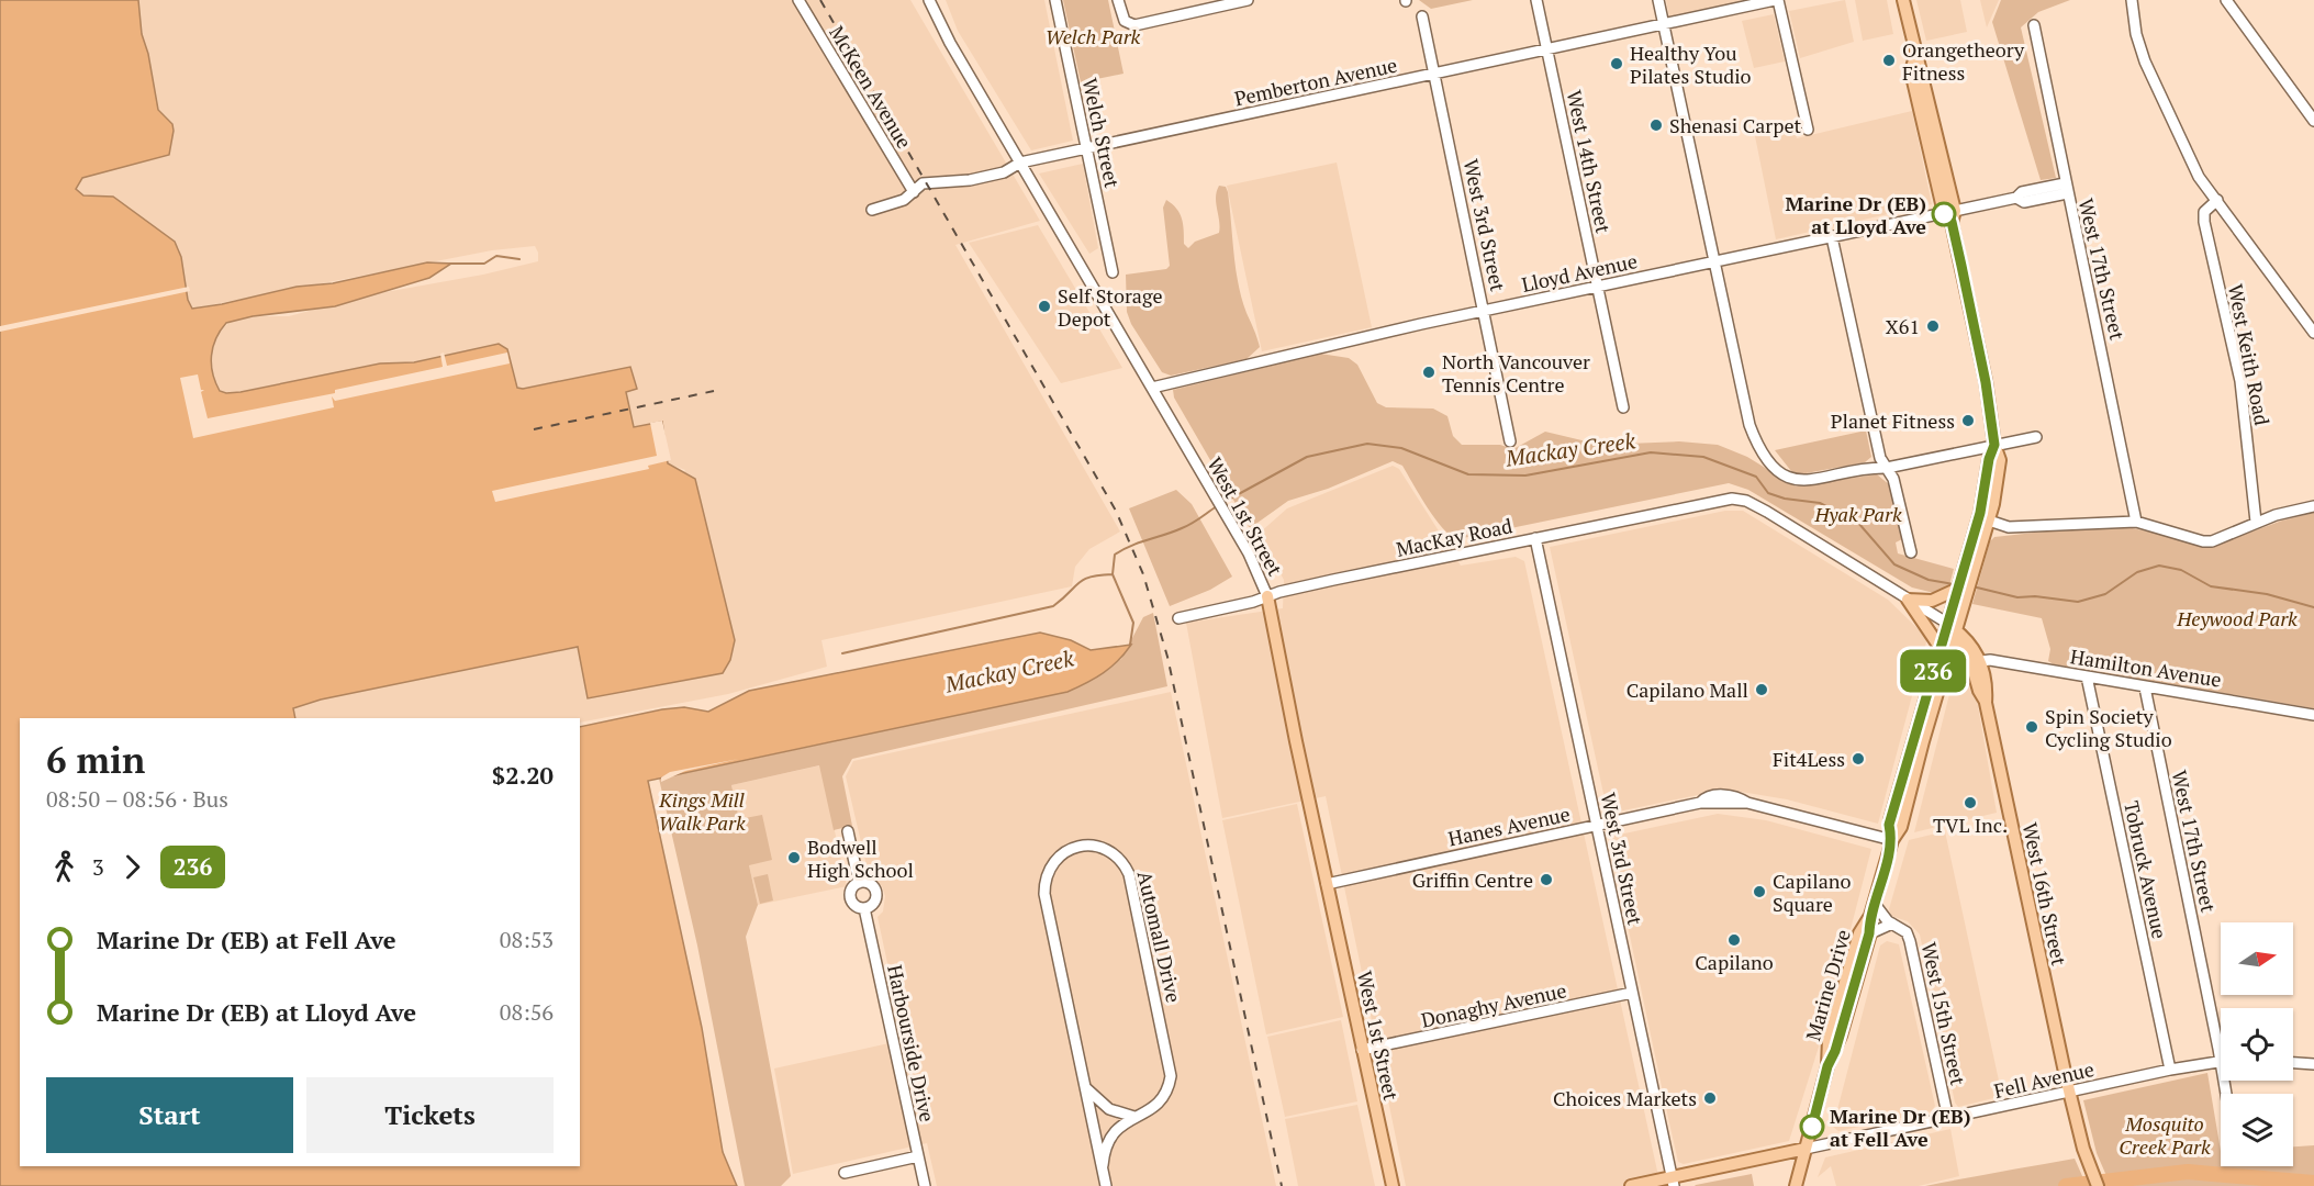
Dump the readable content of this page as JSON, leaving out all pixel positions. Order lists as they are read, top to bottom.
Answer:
{
  "streets": {
    "main road": [
      "West 1st Street",
      "West 16th Street",
      "Marine Drive",
      "Fell Avenue"
    ],
    "street": [
      "Pemberton Avenue",
      "McKeen Avenue",
      "Welch Street",
      "West 14th Street",
      "West 3rd Street",
      "West 17th Street",
      "Lloyd Avenue",
      "West Keith Road",
      "MacKay Road",
      "Hamilton Avenue",
      "Hanes Avenue",
      "Tobruck Avenue",
      "Automall Drive",
      "Donaghy Avenue",
      "West 15th Street",
      "Harbourside Drive"
    ]
  },
  "crossings": [
    ["Pemberton Avenue", "McKeen Avenue"],
    ["Pemberton Avenue", "Welch Street"],
    ["Pemberton Avenue", "West 14th Street"],
    ["Pemberton Avenue", "West 3rd Street"],
    ["Pemberton Avenue", "West 1st Street"],
    ["West 14th Street", "Lloyd Avenue"],
    ["West 3rd Street", "Lloyd Avenue"],
    ["West 3rd Street", "MacKay Road"],
    ["West 3rd Street", "Hanes Avenue"],
    ["West 3rd Street", "Donaghy Avenue"],
    ["West 3rd Street", "Fell Avenue"],
    ["West 17th Street", "Lloyd Avenue"],
    ["West 17th Street", "Hamilton Avenue"],
    ["West 17th Street", "Fell Avenue"],
    ["Lloyd Avenue", "West 1st Street"],
    ["Lloyd Avenue", "Marine Drive"],
    ["West 1st Street", "MacKay Road"],
    ["West 1st Street", "Hanes Avenue"],
    ["West 1st Street", "Donaghy Avenue"],
    ["Hamilton Avenue", "Tobruck Avenue"],
    ["Hamilton Avenue", "West 16th Street"],
    ["Hanes Avenue", "Marine Drive"],
    ["Tobruck Avenue", "Fell Avenue"],
    ["West 16th Street", "Marine Drive"],
    ["West 16th Street", "Fell Avenue"],
    ["Marine Drive", "West 15th Street"],
    ["Marine Drive", "Fell Avenue"],
    ["West 15th Street", "Fell Avenue"]
  ],
  "water": ["Mackay Creek"],
  "parks": [
    "Welch Park",
    "Hyak Park",
    "Heywood Park",
    "Kings Mill Walk Park",
    "Mosquito Creek Park"
  ],
  "places": [
    "Orangetheory Fitness",
    "Healthy You Pilates Studio",
    "Shenasi Carpet",
    "Marine Dr (EB) at Lloyd Ave",
    "Self Storage Depot",
    "X61",
    "North Vancouver Tennis Centre",
    "Planet Fitness",
    "Capilano Mall",
    "Spin Society Cycling Studio",
    "Fit4Less",
    "TVL Inc.",
    "Bodwell High School",
    "Griffin Centre",
    "Capilano Square",
    "Capilano",
    "Choices Markets",
    "Marine Dr (EB) at Fell Ave"
  ],
  "lines": ["bus line 236"],
  "north": "right",
  "page": {
    "on_map": "236",
    "heading": ["6 min", "08:50 – 08:56 · Bus", "$2.20"],
    "legs": ["3", "236"],
    "list": [
      {
        "name": "Marine Dr (EB) at Fell Ave",
        "value": "08:53"
      },
      {
        "name": "Marine Dr (EB) at Lloyd Ave",
        "value": "08:56"
      }
    ],
    "buttons": ["Start", "Tickets"]
  }
}
